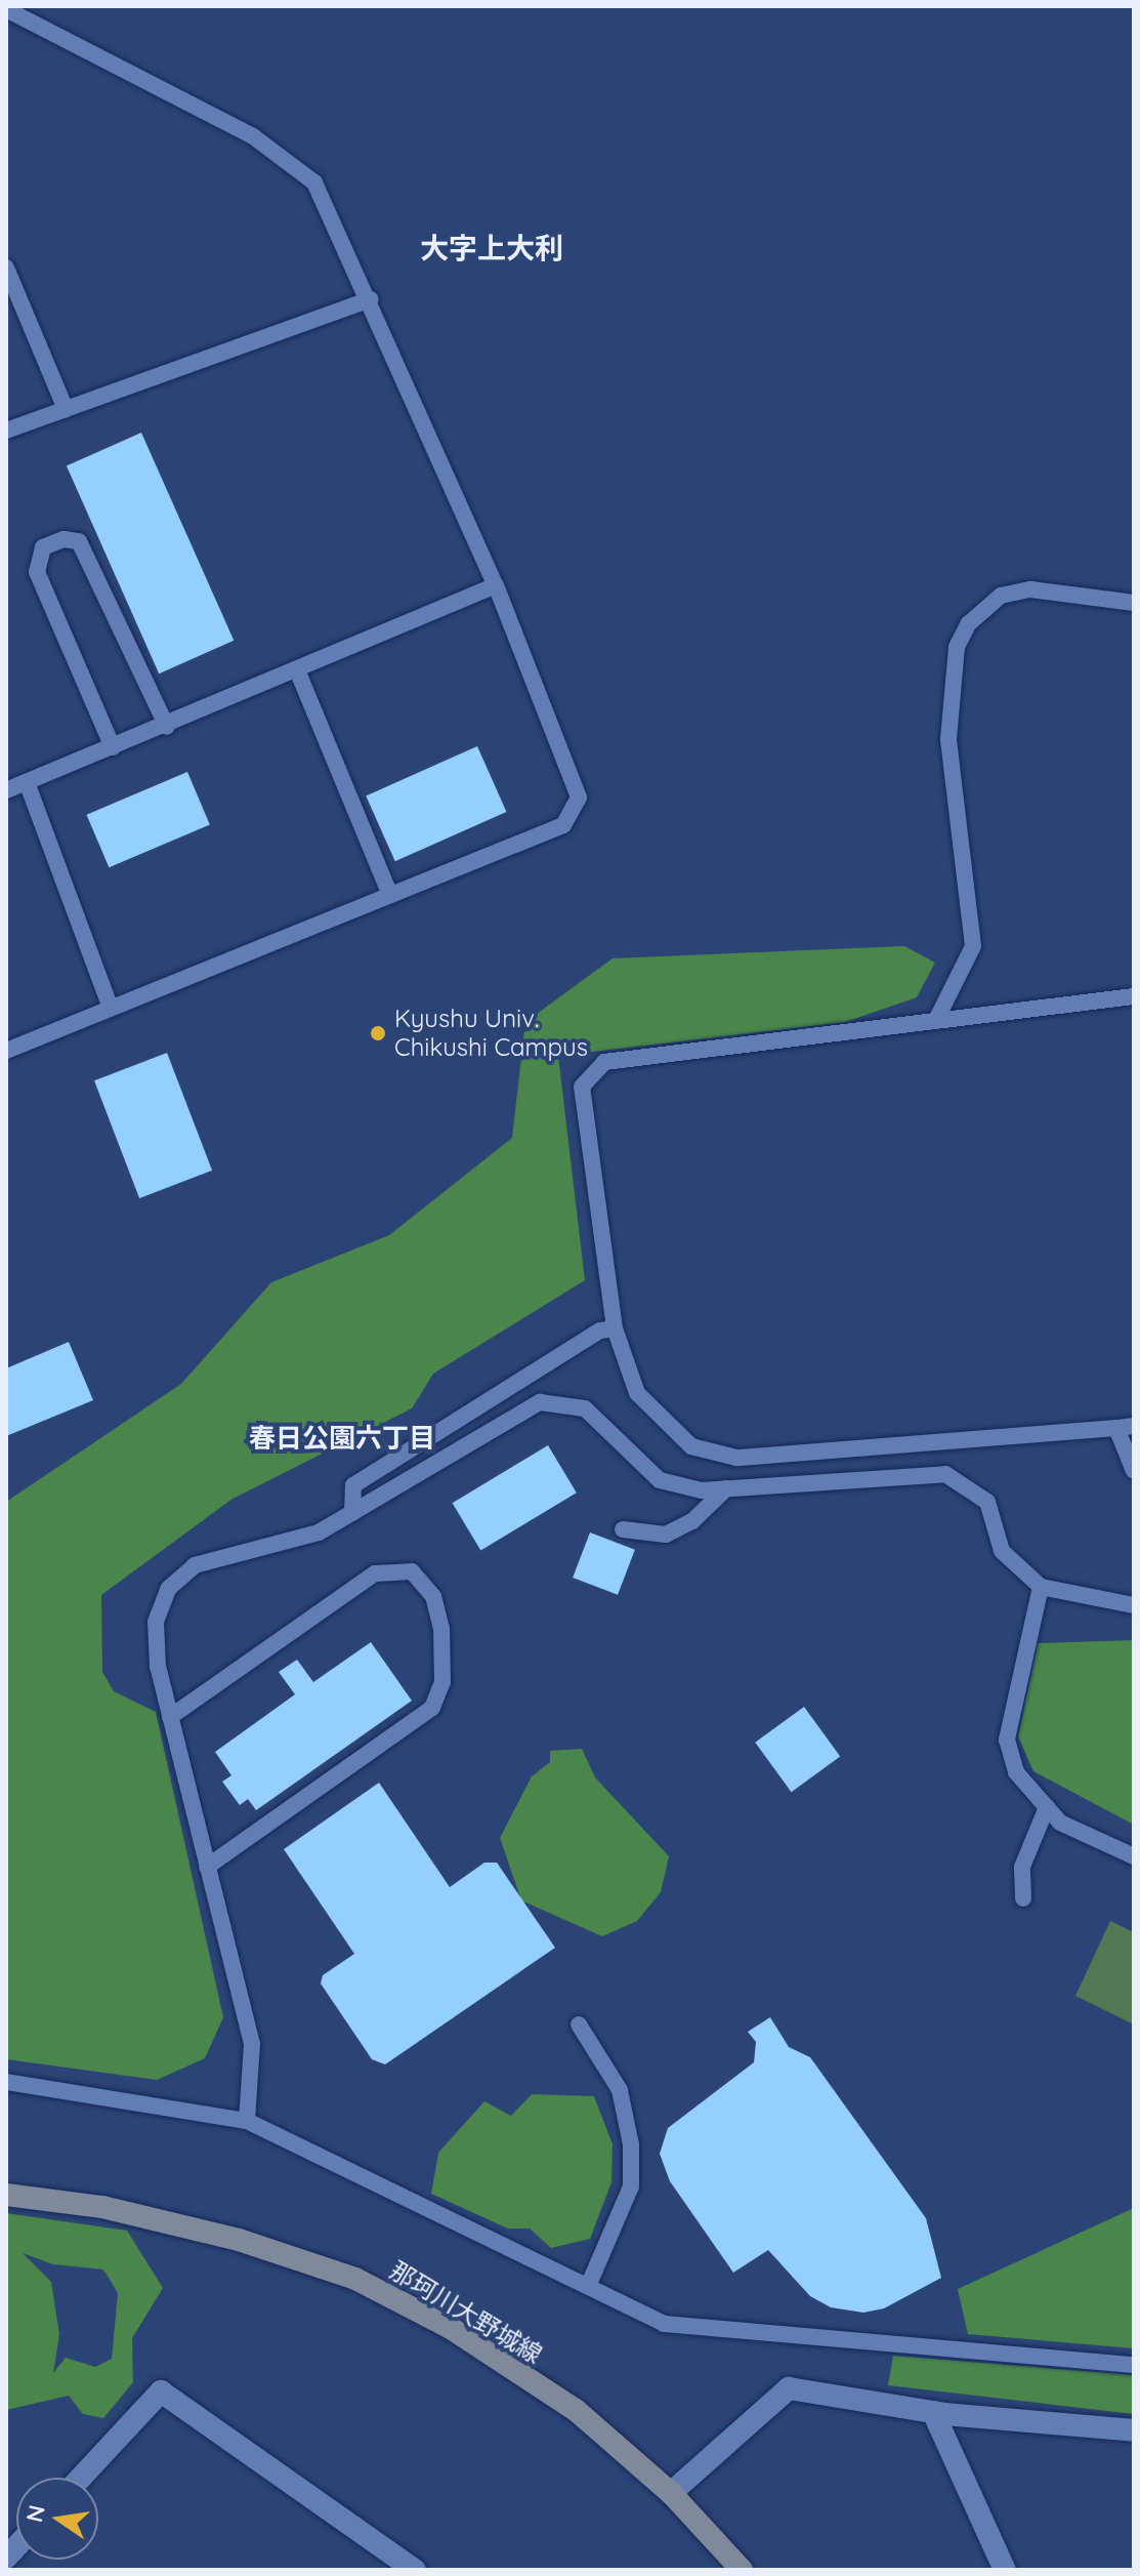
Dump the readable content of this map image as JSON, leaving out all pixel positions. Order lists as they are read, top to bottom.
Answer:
{
  "streets": {
    "main road": ["那珂川大野城線"]
  },
  "districts": ["大字上大利", "春日公園六丁目"],
  "places": ["Kyushu Univ. Chikushi Campus"],
  "north": "left"
}
